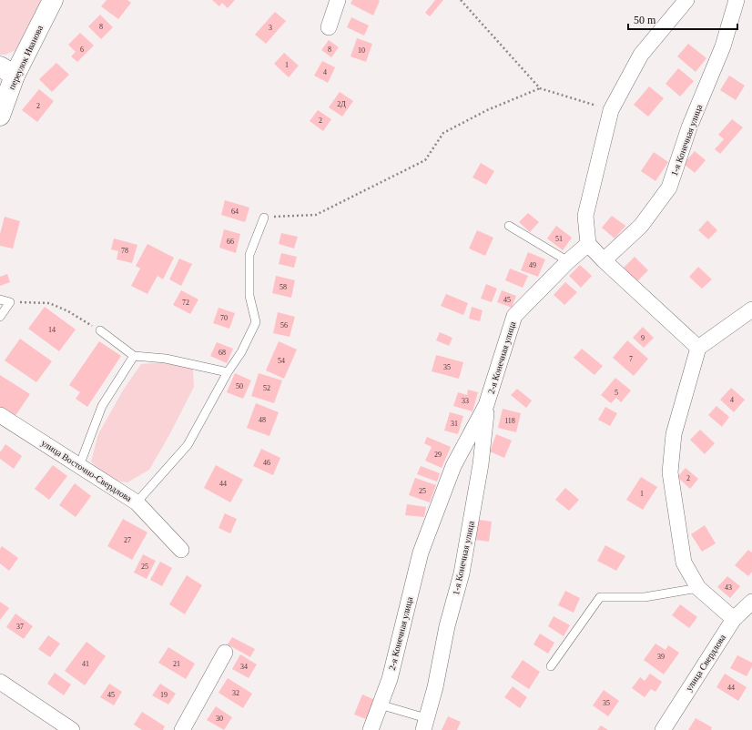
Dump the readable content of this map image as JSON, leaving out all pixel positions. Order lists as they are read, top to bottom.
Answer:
{
  "streets": {
    "main road": ["переулок Иванова"],
    "street": [
      "1-я Конечная улица",
      "2-я Конечная улица",
      "улица Восточно-Свердлова",
      "улица Свердлова"
    ]
  },
  "crossings": [
    ["1-я Конечная улица", "2-я Конечная улица"]
  ],
  "house_numbers": [
    "8",
    "3",
    "6",
    "8",
    "10",
    "1",
    "4",
    "2Д",
    "2",
    "2",
    "64",
    "51",
    "66",
    "78",
    "49",
    "58",
    "45",
    "72",
    "70",
    "56",
    "14",
    "9",
    "68",
    "7",
    "54",
    "35",
    "50",
    "52",
    "5",
    "4",
    "33",
    "48",
    "118",
    "31",
    "29",
    "46",
    "2",
    "44",
    "25",
    "1",
    "27",
    "25",
    "43",
    "37",
    "39",
    "41",
    "21",
    "34",
    "44",
    "32",
    "45",
    "19",
    "35",
    "30"
  ],
  "scale_bar": "50 m"
}
